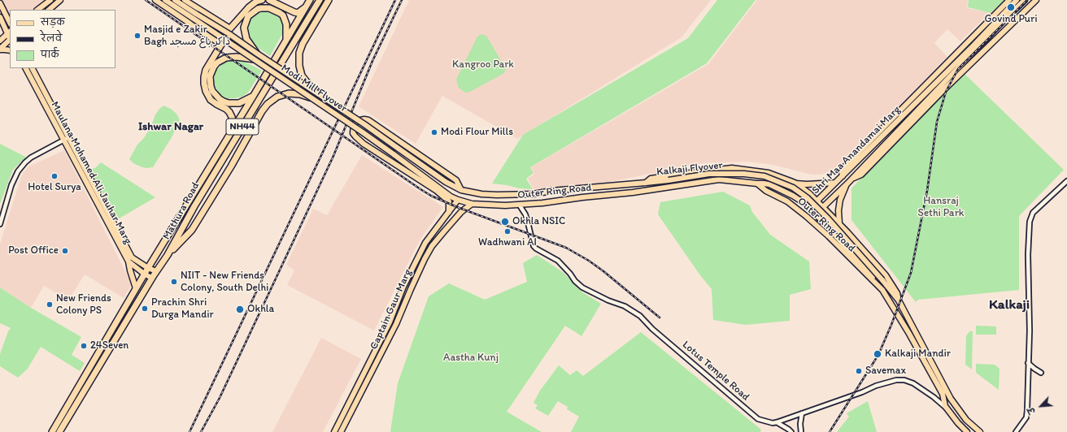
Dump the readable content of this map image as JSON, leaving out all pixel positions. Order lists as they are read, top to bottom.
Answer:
{
  "streets": {
    "highway": ["NH44", "Mathura Road"],
    "main road": [
      "Modi Mill Flyover",
      "Shri Maa Anandamai Marg",
      "Kalkaji Flyover",
      "Maulana Mohamed Ali Jauhar Marg",
      "Outer Ring Road",
      "Captain Gaur Marg"
    ],
    "street": ["Lotus Temple Road"]
  },
  "crossings": [
    ["Modi Mill Flyover", "Outer Ring Road"],
    ["Kalkaji Flyover", "Outer Ring Road"],
    ["Maulana Mohamed Ali Jauhar Marg", "Mathura Road"],
    ["Outer Ring Road", "Captain Gaur Marg"],
    ["Outer Ring Road", "Lotus Temple Road"]
  ],
  "districts": ["Ishwar Nagar", "Kalkaji"],
  "parks": ["Kangroo Park", "Hansraj Sethi Park", "Aastha Kunj"],
  "places": [
    "Govind Puri",
    "Masjid e Zakir Bagh ذاکر باغ مسجد",
    "Modi Flour Mills",
    "Hotel Surya",
    "Okhla NSIC",
    "Wadhwani AI",
    "Post Office",
    "NIIT - New Friends Colony, South Delhi",
    "New Friends Colony PS",
    "Prachin Shri Durga Mandir",
    "Okhla",
    "24Seven",
    "Kalkaji Mandir",
    "Savemax"
  ],
  "legend": ["सड़क", "रेलवे", "पार्क"],
  "north": "bottom left"
}
